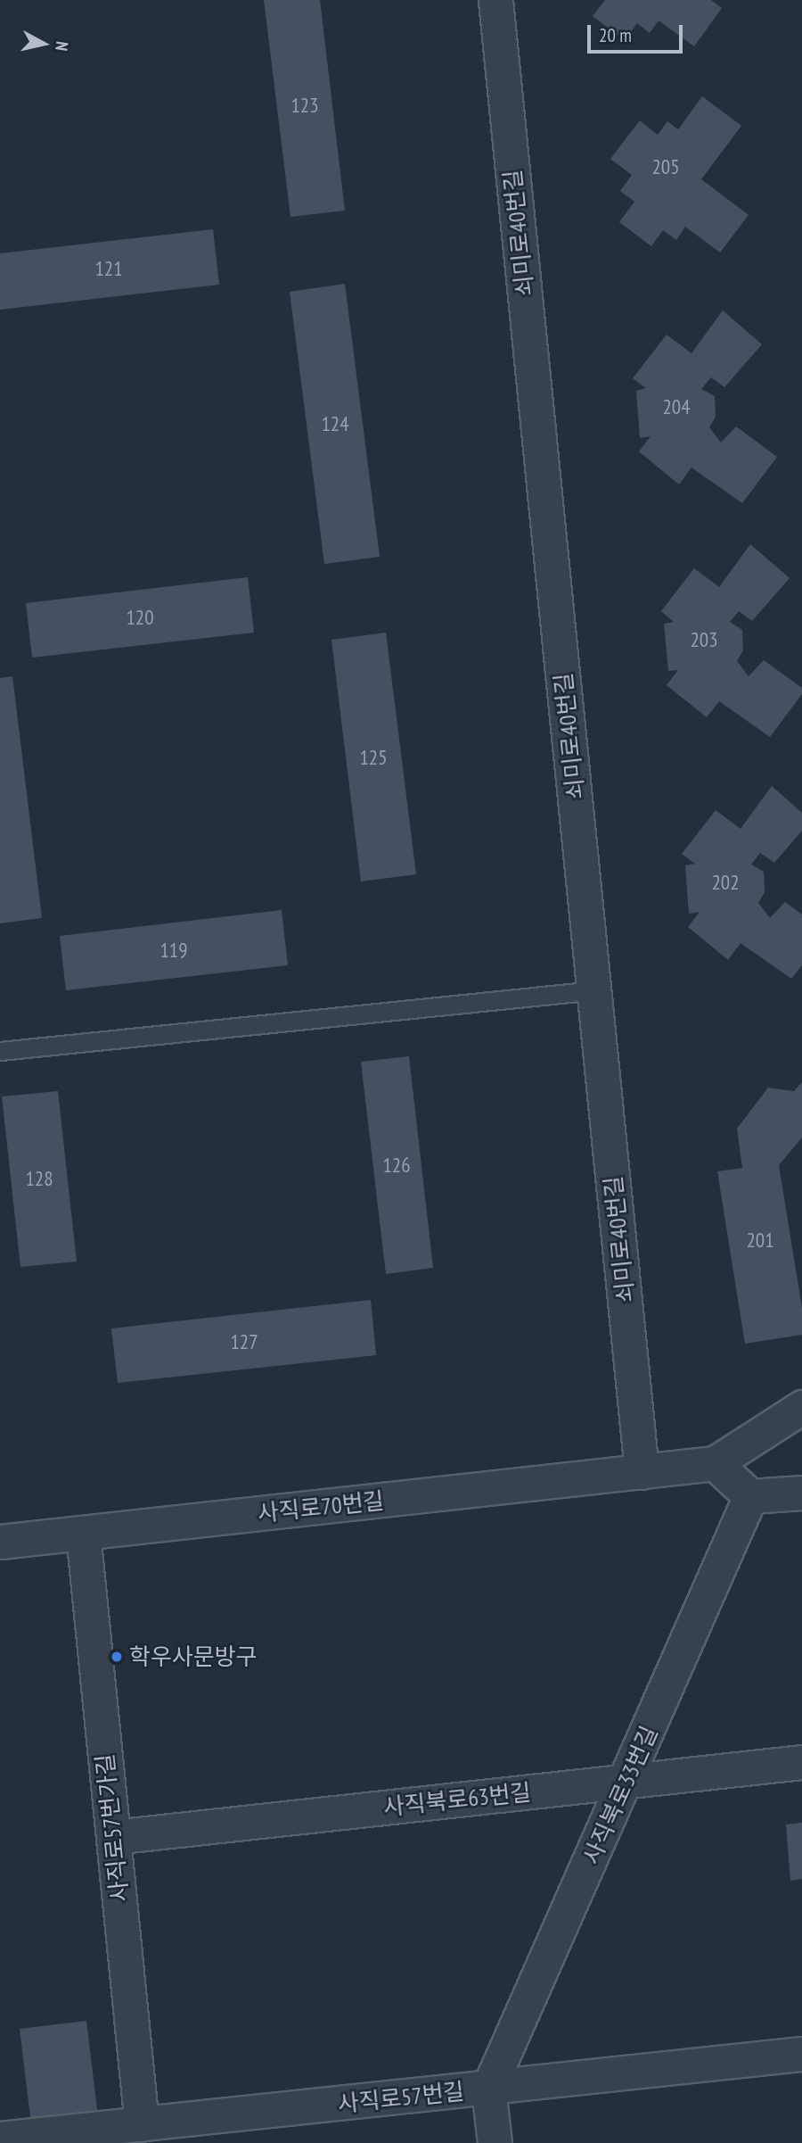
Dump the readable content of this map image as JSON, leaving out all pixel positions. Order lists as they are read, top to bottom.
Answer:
{
  "streets": {
    "street": [
      "쇠미로40번길",
      "사직로70번길",
      "사직북로33번길",
      "사직북로63번길",
      "사직로57번가길",
      "사직로57번길"
    ]
  },
  "crossings": [
    ["쇠미로40번길", "사직로70번길"],
    ["사직로70번길", "사직로57번가길"],
    ["사직북로33번길", "사직북로63번길"],
    ["사직북로33번길", "사직로57번길"],
    ["사직북로63번길", "사직로57번가길"],
    ["사직로57번가길", "사직로57번길"]
  ],
  "places": ["학우사문방구"],
  "house_numbers": [
    "123",
    "205",
    "121",
    "204",
    "124",
    "120",
    "203",
    "125",
    "202",
    "119",
    "126",
    "128",
    "201",
    "127"
  ],
  "scale_bar": "20 m",
  "north": "right"
}
